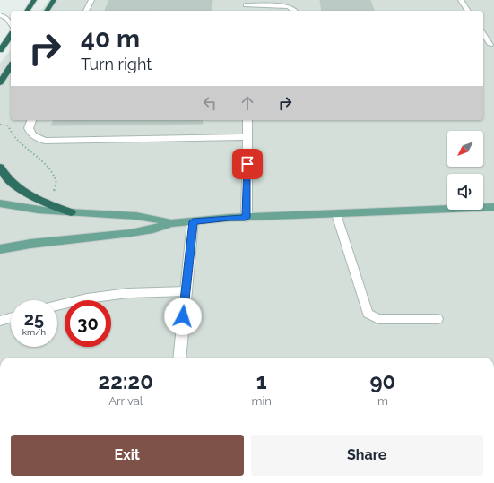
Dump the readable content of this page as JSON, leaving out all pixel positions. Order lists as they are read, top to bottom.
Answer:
{
  "north": "bottom left",
  "page": {
    "turn": ["40 m", "Turn right"],
    "speed": "25 km/h",
    "limit": "30",
    "eta": [
      "22:20",
      "Arrival",
      "1",
      "min",
      "90",
      "m"
    ],
    "buttons": ["Exit", "Share"]
  }
}
